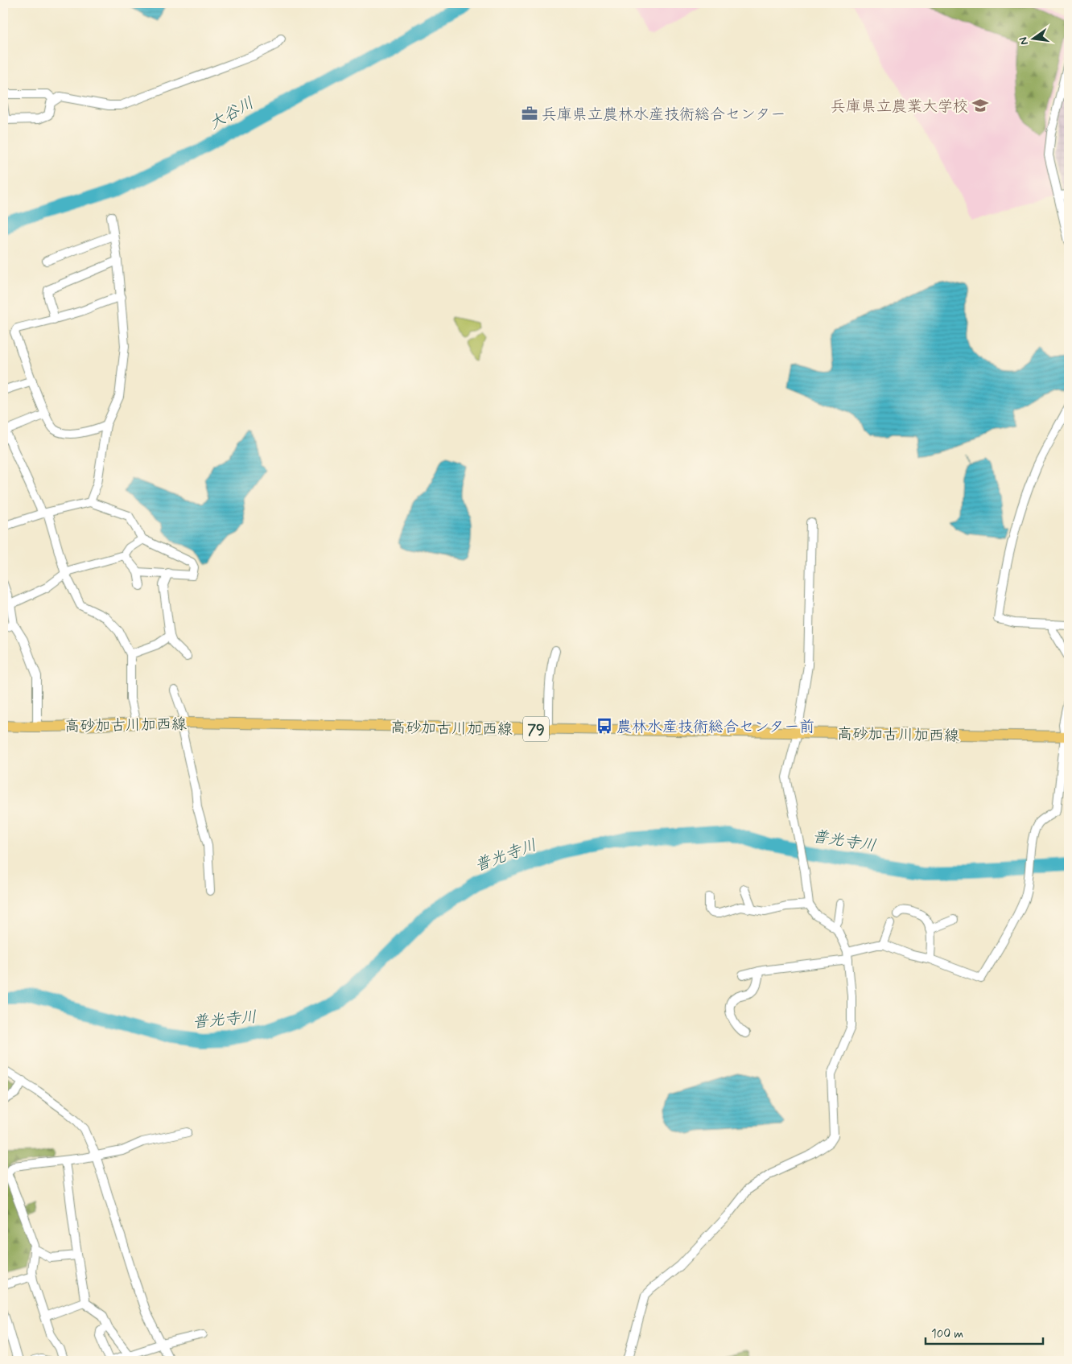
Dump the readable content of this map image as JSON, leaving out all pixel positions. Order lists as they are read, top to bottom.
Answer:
{
  "streets": {
    "main road": ["高砂加古川加西線", "79"]
  },
  "water": ["大谷川", "普光寺川"],
  "places": {
    "school or university": ["兵庫県立農業大学校"],
    "office": ["兵庫県立農林水産技術総合センター"],
    "bus stop": ["農林水産技術総合センター前"]
  },
  "scale_bar": "100 m",
  "north": "left"
}
